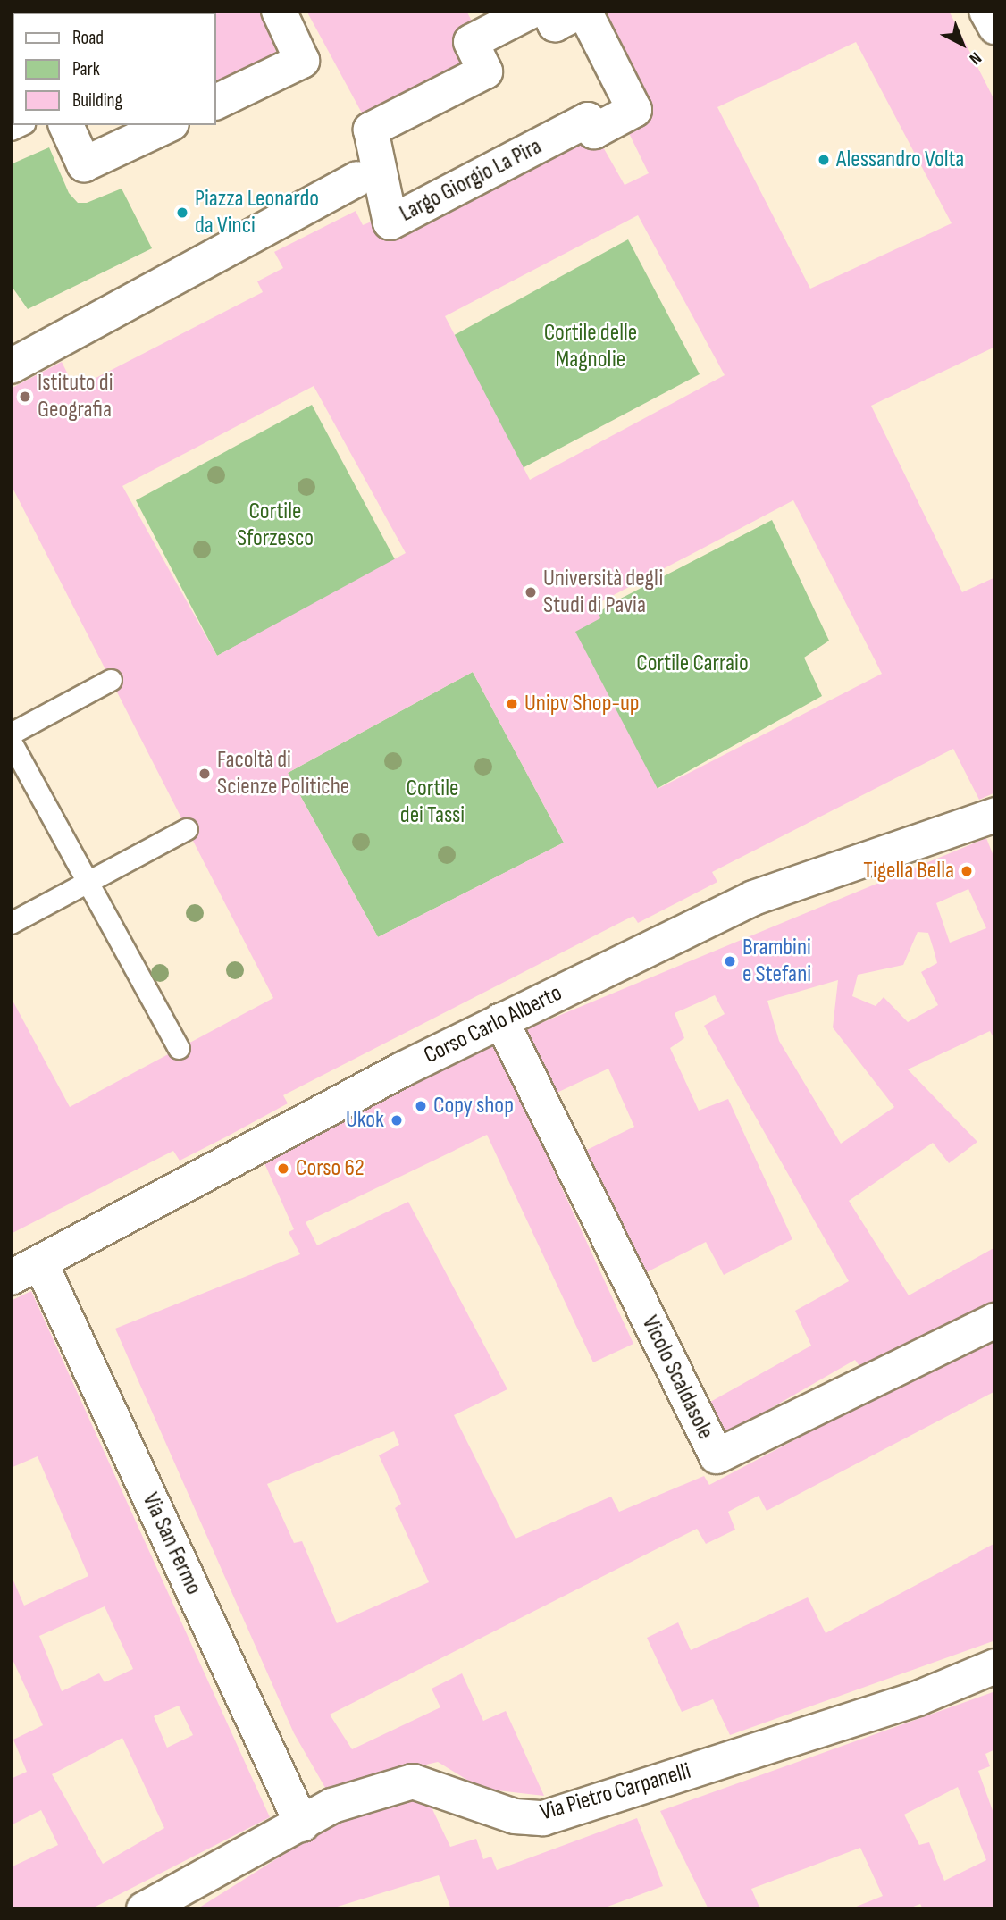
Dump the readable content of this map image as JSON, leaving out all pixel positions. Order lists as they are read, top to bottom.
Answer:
{
  "streets": {
    "street": [
      "Largo Giorgio La Pira",
      "Corso Carlo Alberto",
      "Vicolo Scaldasole",
      "Via San Fermo",
      "Via Pietro Carpanelli"
    ]
  },
  "crossings": [
    ["Corso Carlo Alberto", "Vicolo Scaldasole"],
    ["Corso Carlo Alberto", "Via San Fermo"],
    ["Via San Fermo", "Via Pietro Carpanelli"]
  ],
  "parks": [
    "Cortile delle Magnolie",
    "Cortile Sforzesco",
    "Cortile Carraio",
    "Cortile dei Tassi"
  ],
  "places": [
    "Alessandro Volta",
    "Piazza Leonardo da Vinci",
    "Istituto di Geografia",
    "Università degli Studi di Pavia",
    "Unipv Shop-up",
    "Facoltà di Scienze Politiche",
    "Tigella Bella",
    "Brambini e Stefani",
    "Copy shop",
    "Ukok",
    "Corso 62"
  ],
  "legend": ["Road", "Park", "Building"],
  "north": "bottom right"
}
